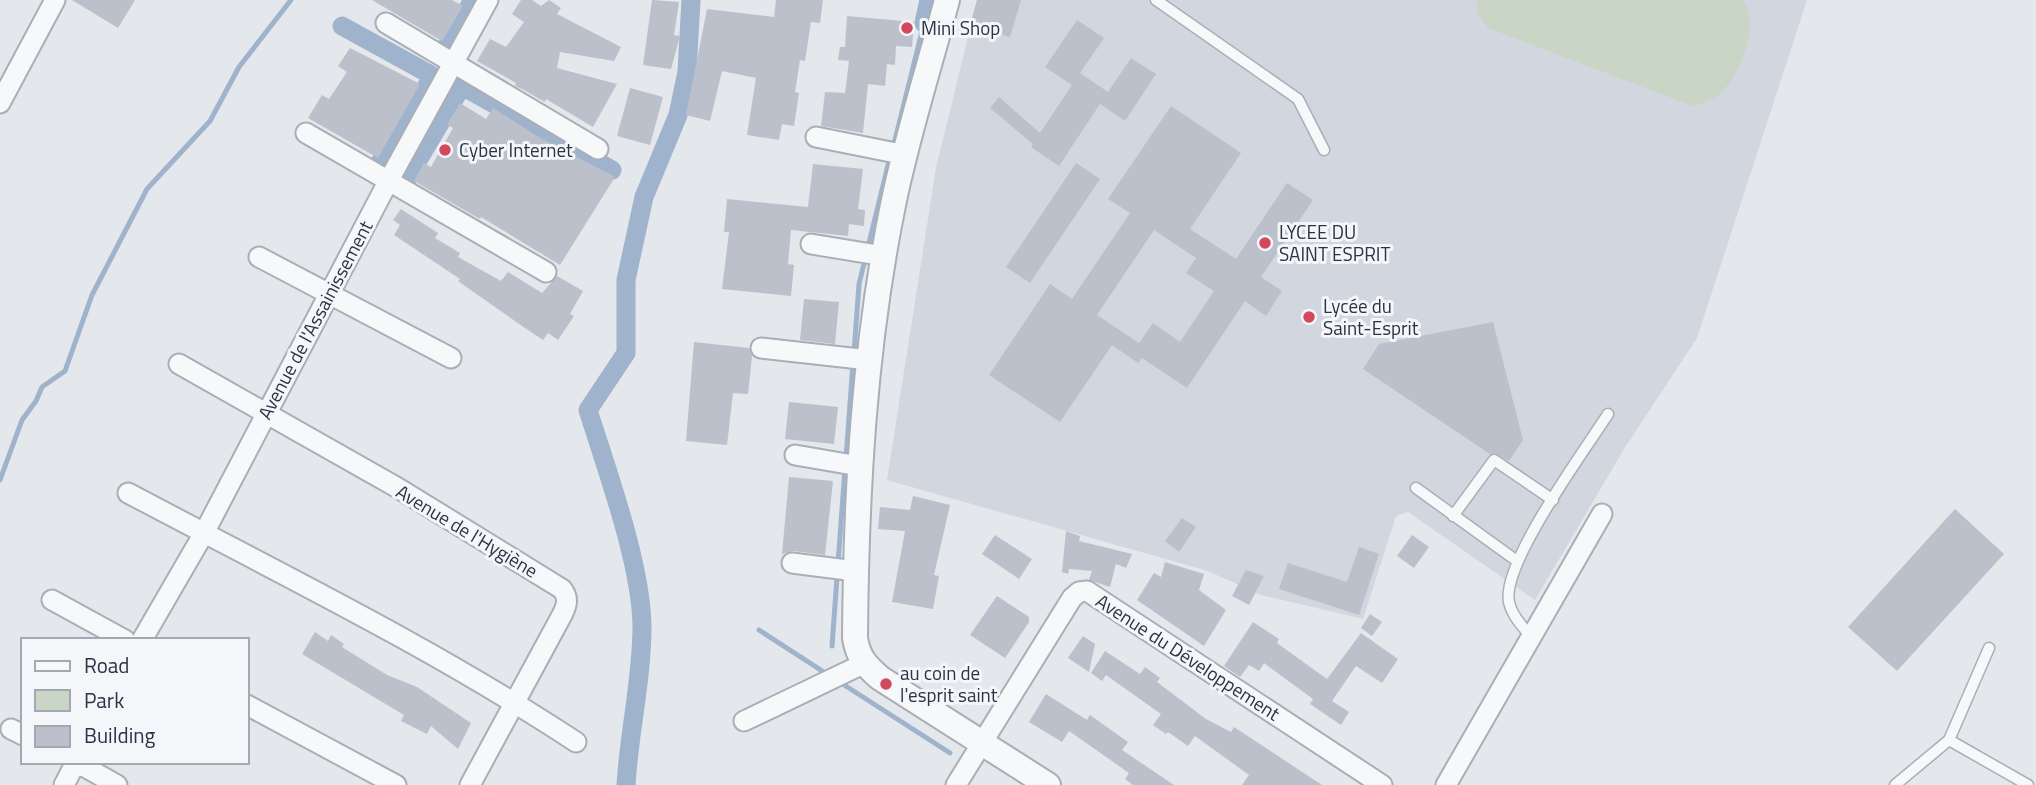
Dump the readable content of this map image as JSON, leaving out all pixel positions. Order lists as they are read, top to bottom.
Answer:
{
  "streets": {
    "street": ["Avenue de l'Assainissement", "Avenue de l'Hygiène", "Avenue du Développement"]
  },
  "crossings": [
    ["Avenue de l'Assainissement", "Avenue de l'Hygiène"]
  ],
  "places": [
    "Mini Shop",
    "Cyber Internet",
    "LYCEE DU SAINT ESPRIT",
    "Lycée du Saint-Esprit",
    "au coin de l'esprit saint"
  ],
  "legend": ["Road", "Park", "Building"]
}
